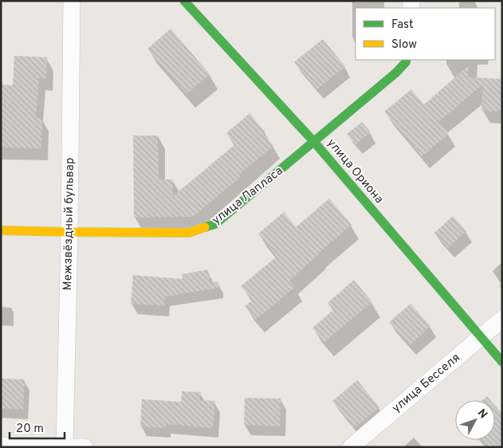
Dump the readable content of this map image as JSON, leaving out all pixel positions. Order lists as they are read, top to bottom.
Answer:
{
  "streets": {
    "street": [
      "улица Ориона",
      "улица Лапласа",
      "Межзвёздный бульвар",
      "улица Бесселя"
    ]
  },
  "crossings": [
    ["улица Ориона", "улица Лапласа"],
    ["улица Ориона", "улица Бесселя"],
    ["улица Лапласа", "Межзвёздный бульвар"]
  ],
  "legend": ["Fast", "Slow"],
  "scale_bar": "20 m",
  "north": "top right"
}
